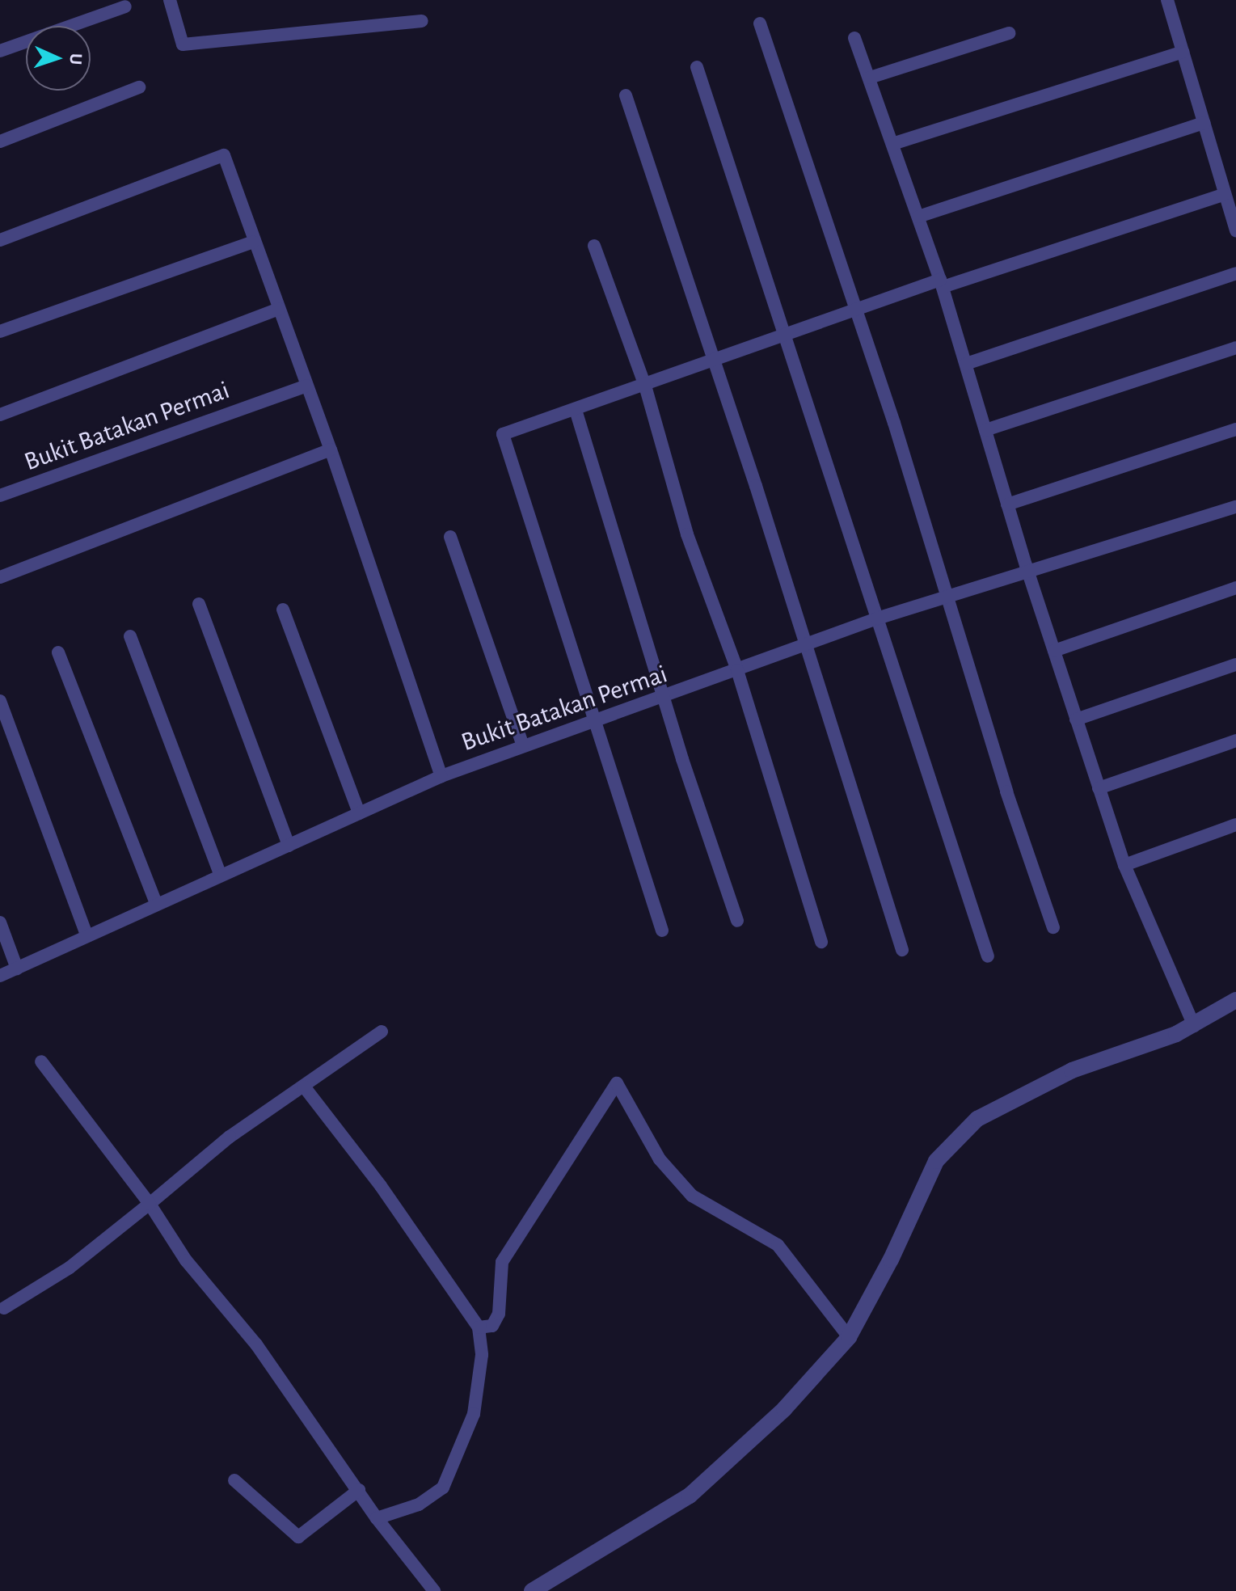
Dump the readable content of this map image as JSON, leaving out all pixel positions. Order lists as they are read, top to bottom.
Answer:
{
  "streets": {
    "street": ["Bukit Batakan Permai"]
  },
  "north": "right"
}
